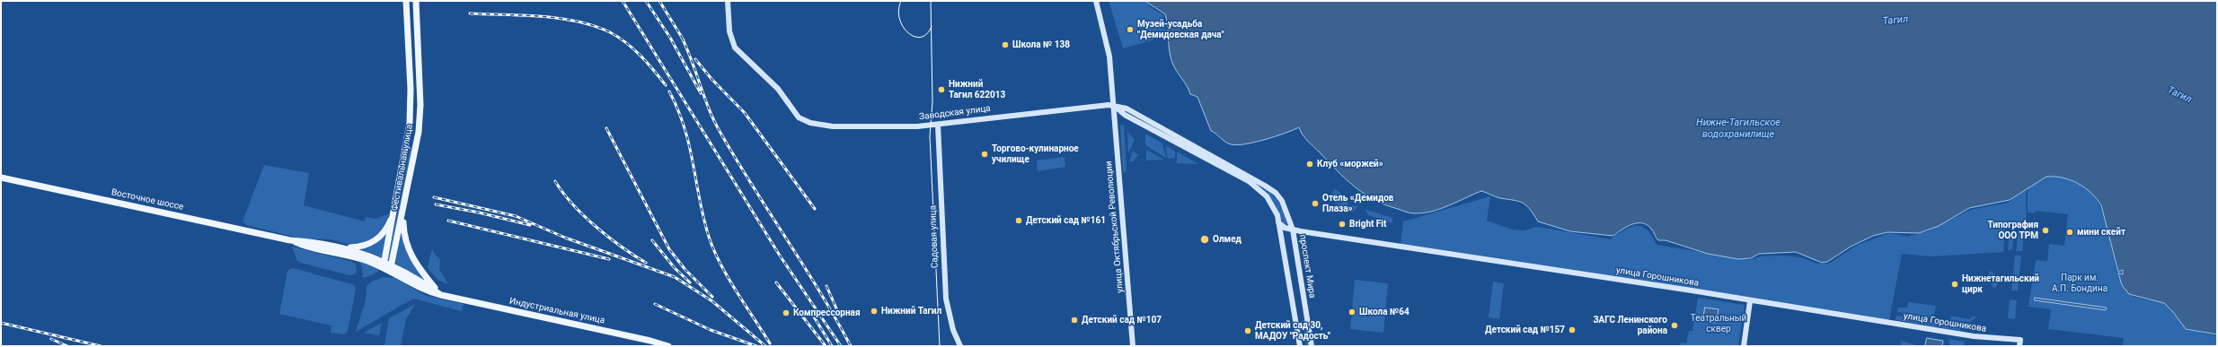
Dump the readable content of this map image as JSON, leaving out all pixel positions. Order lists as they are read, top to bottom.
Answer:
{
  "streets": {
    "main road": [
      "Заводская улица",
      "Фестивальная улица",
      "Восточное шоссе",
      "улица Октябрьской Революции",
      "Садовая улица",
      "проспект Мира",
      "улица Горошникова",
      "Индустриальная улица"
    ]
  },
  "crossings": [
    ["Заводская улица", "улица Октябрьской Революции"],
    ["Заводская улица", "Садовая улица"],
    ["Заводская улица", "проспект Мира"],
    ["Фестивальная улица", "Восточное шоссе"],
    ["Фестивальная улица", "Индустриальная улица"],
    ["Восточное шоссе", "Индустриальная улица"],
    ["проспект Мира", "улица Горошникова"]
  ],
  "water": ["Тагил", "Нижне-Тагильское водохранилище"],
  "parks": ["Парк им. А.П. Бондина", "Театральный сквер"],
  "places": [
    "Музей-усадьба \"Демидовская дача\"",
    "Школа № 138",
    "Нижний Тагил 622013",
    "Торгово-кулинарное училище",
    "Клуб «моржей»",
    "Отель «Демидов Плаза»",
    "Детский сад №161",
    "Bright Fit",
    "Типография ООО ТРМ",
    "мини скейт",
    "Олмед",
    "Нижнетагильский цирк",
    "Нижний Тагил",
    "Школа №64",
    "Компрессорная",
    "Детский сад №107",
    "ЗАГС Ленинского района",
    "Детский сад №157",
    "Детский сад 30, МАДОУ \"Радость\""
  ]
}
